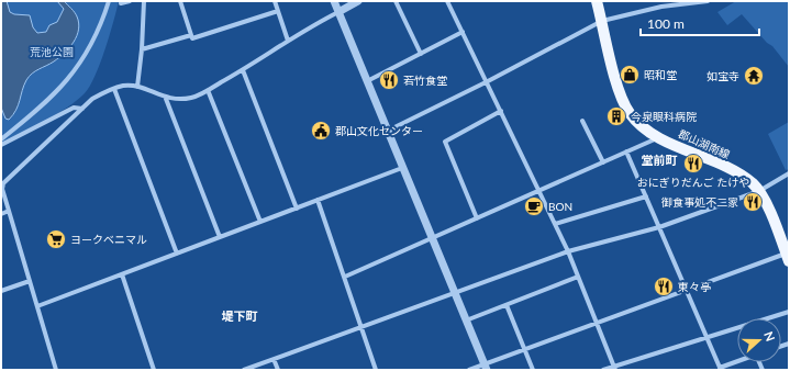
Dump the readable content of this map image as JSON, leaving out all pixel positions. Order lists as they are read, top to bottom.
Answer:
{
  "streets": {
    "main road": ["郡山湖南線"]
  },
  "districts": ["堂前町", "堤下町"],
  "parks": ["荒池公園"],
  "places": {
    "shop": ["昭和堂"],
    "temple": ["如宝寺"],
    "restaurant": [
      "若竹食堂",
      "おにぎりだんご たけや",
      "御食事処不二家",
      "東々亭"
    ],
    "building": ["今泉眼科病院"],
    "public building": ["郡山文化センター"],
    "cafe": ["BON"],
    "supermarket": ["ヨークベニマル"]
  },
  "scale_bar": "100 m",
  "north": "right"
}
